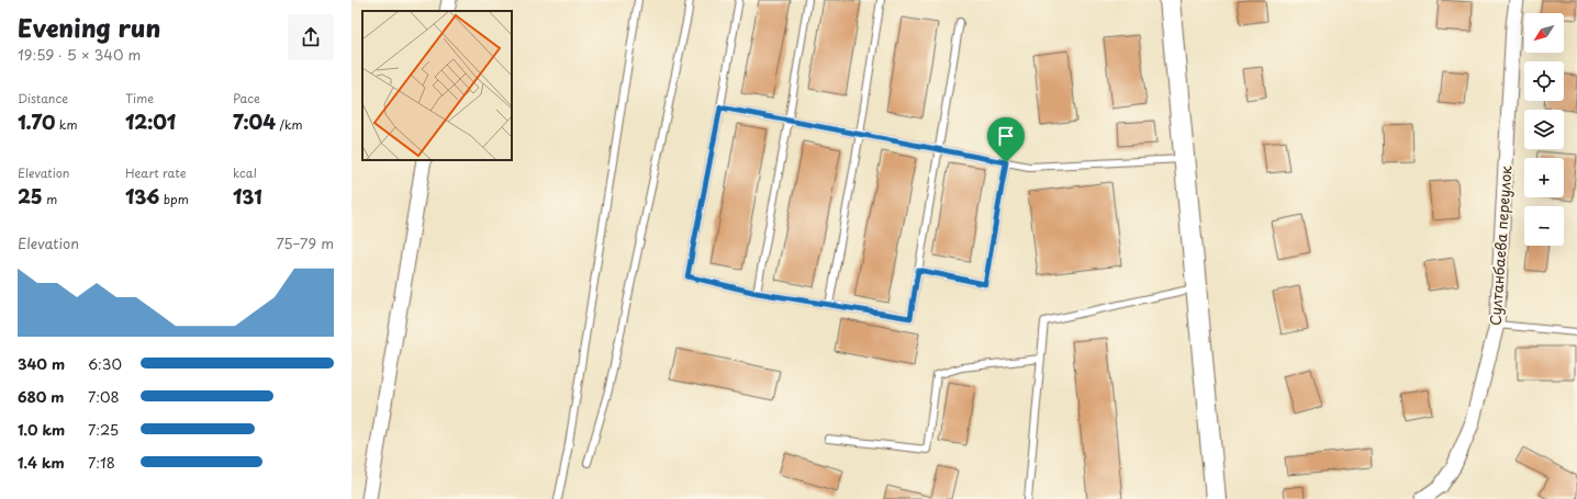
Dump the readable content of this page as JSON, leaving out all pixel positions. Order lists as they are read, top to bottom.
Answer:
{
  "streets": {
    "street": ["Султанбаева переулок"]
  },
  "north": "bottom left",
  "page": {
    "heading": ["Evening run", "19:59 · 5 × 340 m"],
    "map_buttons": ["+", "−"],
    "stats": [
      ["Distance", "1.70 km"],
      ["Time", "12:01"],
      ["Pace", "7:04 /km"],
      ["Elevation", "25 m"],
      ["Heart rate", "136 bpm"],
      ["kcal", "131"]
    ],
    "chart": ["Elevation", "75–79 m"],
    "list": [
      {
        "name": "340 m",
        "note": "6:30"
      },
      {
        "name": "680 m",
        "note": "7:08"
      },
      {
        "name": "1.0 km",
        "note": "7:25"
      },
      {
        "name": "1.4 km",
        "note": "7:18"
      }
    ]
  }
}
